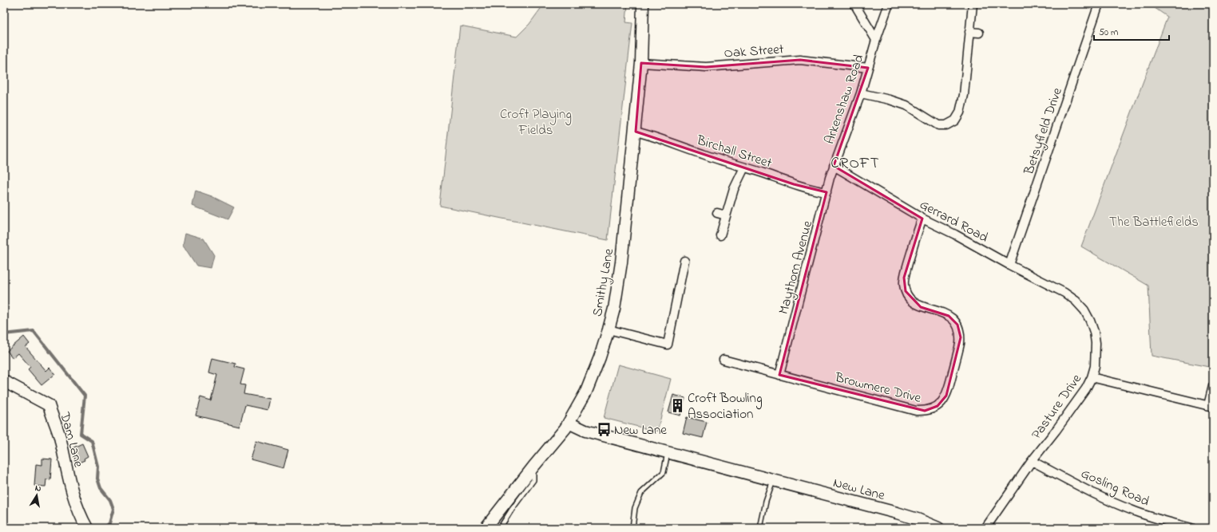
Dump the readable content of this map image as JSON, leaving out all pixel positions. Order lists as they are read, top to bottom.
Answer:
{
  "streets": {
    "street": [
      "Oak Street",
      "Arkenshaw Road",
      "Betsyfield Drive",
      "Birchall Street",
      "Gerrard Road",
      "Maythorn Avenue",
      "Smithy Lane",
      "Browmere Drive",
      "Pasture Drive",
      "Dam Lane",
      "Gosling Road",
      "New Lane"
    ]
  },
  "crossings": [
    ["Oak Street", "Arkenshaw Road"],
    ["Oak Street", "Smithy Lane"],
    ["Arkenshaw Road", "Gerrard Road"],
    ["Arkenshaw Road", "Maythorn Avenue"],
    ["Betsyfield Drive", "Gerrard Road"],
    ["Birchall Street", "Maythorn Avenue"],
    ["Birchall Street", "Smithy Lane"],
    ["Gerrard Road", "Maythorn Avenue"],
    ["Gerrard Road", "Browmere Drive"],
    ["Gerrard Road", "Pasture Drive"],
    ["Maythorn Avenue", "Browmere Drive"],
    ["Smithy Lane", "New Lane"],
    ["Pasture Drive", "Gosling Road"]
  ],
  "districts": ["CROFT"],
  "parks": ["Croft Playing Fields", "The Battlefields"],
  "places": {
    "building": ["Croft Bowling Association"],
    "bus stop": ["New Lane"]
  },
  "scale_bar": "50 m",
  "north": "top"
}
